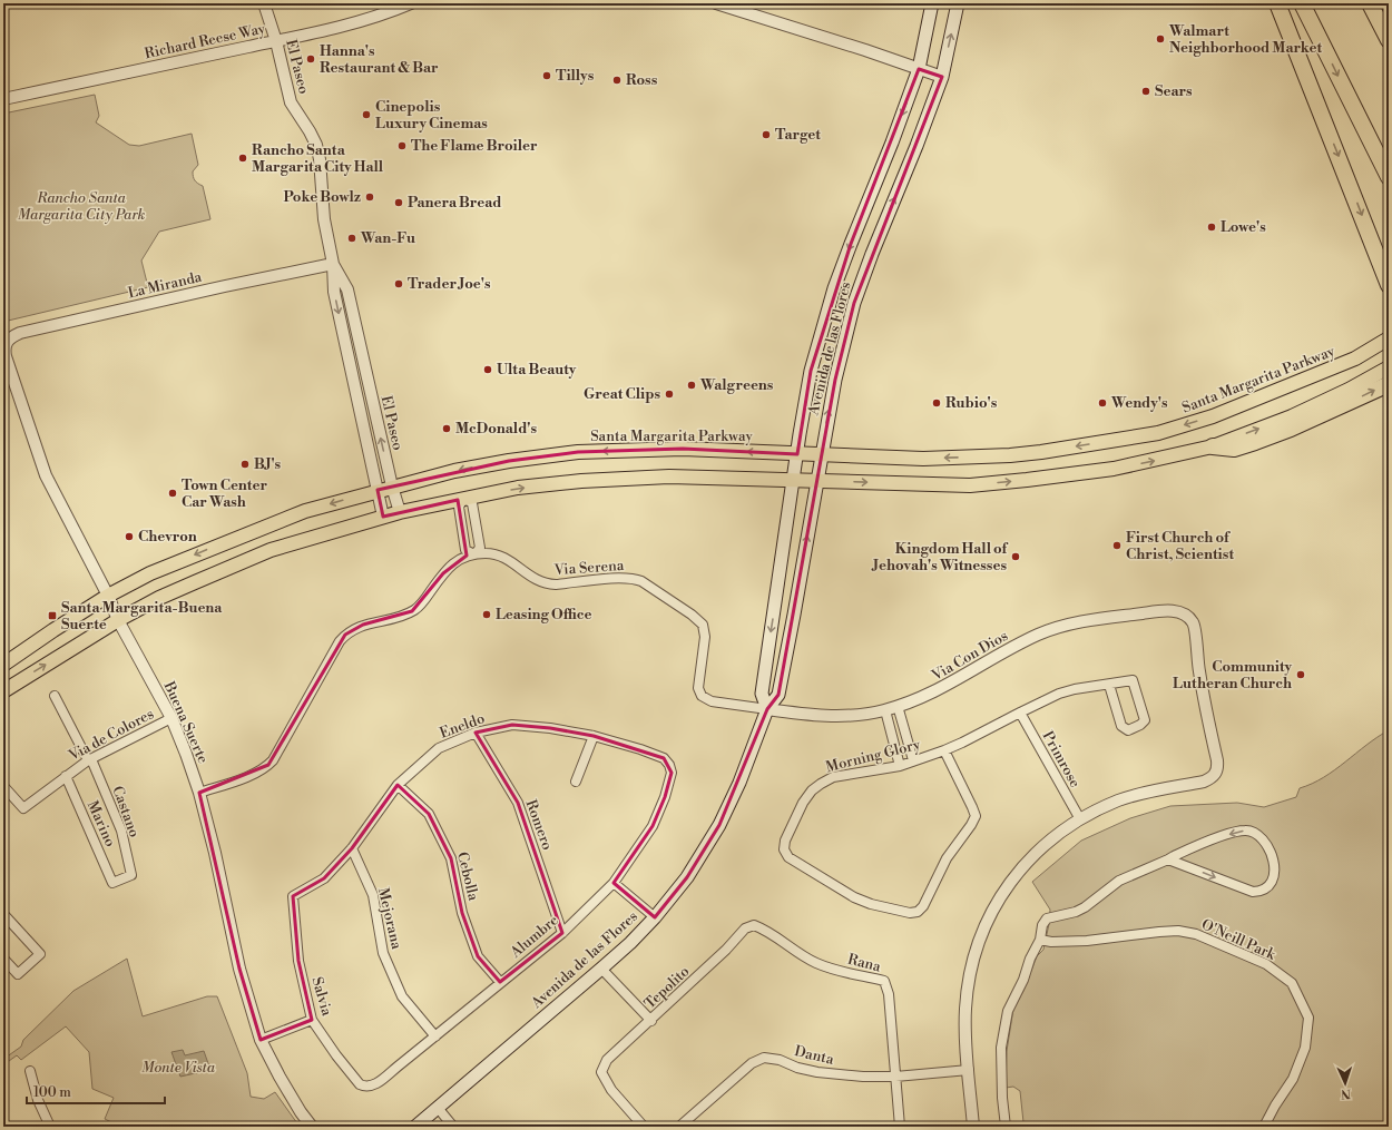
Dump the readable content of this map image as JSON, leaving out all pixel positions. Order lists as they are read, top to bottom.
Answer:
{
  "streets": {
    "main road": ["Avenida de las Flores", "Santa Margarita Parkway"],
    "street": [
      "Richard Reese Way",
      "El Paseo",
      "La Miranda",
      "Via Serena",
      "Via Con Dios",
      "Buena Suerte",
      "Eneldo",
      "Via de Colores",
      "Morning Glory",
      "Primrose",
      "Castano",
      "Marino",
      "Romero",
      "Cebolla",
      "Mejorana",
      "Alumbre",
      "O'Neill Park",
      "Rana",
      "Tepolito",
      "Salvia",
      "Danta"
    ]
  },
  "crossings": [
    ["Richard Reese Way", "El Paseo"],
    ["El Paseo", "La Miranda"],
    ["El Paseo", "Santa Margarita Parkway"],
    ["La Miranda", "Buena Suerte"],
    ["Avenida de las Flores", "Santa Margarita Parkway"],
    ["Avenida de las Flores", "Via Serena"],
    ["Avenida de las Flores", "Via Con Dios"],
    ["Santa Margarita Parkway", "Buena Suerte"],
    ["Via Serena", "Via Con Dios"],
    ["Via Serena", "Buena Suerte"],
    ["Via Con Dios", "Primrose"],
    ["Buena Suerte", "Via de Colores"],
    ["Eneldo", "Romero"],
    ["Eneldo", "Cebolla"],
    ["Eneldo", "Mejorana"],
    ["Eneldo", "Alumbre"],
    ["Eneldo", "Salvia"],
    ["Via de Colores", "Castano"],
    ["Via de Colores", "Marino"],
    ["Morning Glory", "Primrose"],
    ["Castano", "Marino"],
    ["Romero", "Alumbre"],
    ["Cebolla", "Alumbre"],
    ["Mejorana", "Alumbre"],
    ["Alumbre", "Salvia"],
    ["Rana", "Tepolito"],
    ["Rana", "Danta"]
  ],
  "parks": ["Rancho Santa Margarita City Park", "Monte Vista"],
  "places": {
    "other": [
      "Walmart Neighborhood Market",
      "Hanna's Restaurant & Bar",
      "Tillys",
      "Ross",
      "Sears",
      "Cinepolis Luxury Cinemas",
      "Target",
      "The Flame Broiler",
      "Rancho Santa Margarita City Hall",
      "Poke Bowlz",
      "Panera Bread",
      "Lowe's",
      "Wan-Fu",
      "Trader Joe's",
      "Ulta Beauty",
      "Walgreens",
      "Great Clips",
      "Rubio's",
      "Wendy's",
      "McDonald's",
      "BJ's",
      "Town Center Car Wash",
      "Chevron",
      "First Church of Christ, Scientist",
      "Kingdom Hall of Jehovah's Witnesses",
      "Leasing Office",
      "Community Lutheran Church"
    ],
    "transit": ["Santa Margarita-Buena Suerte"]
  },
  "scale_bar": "100 m",
  "north": "bottom"
}
